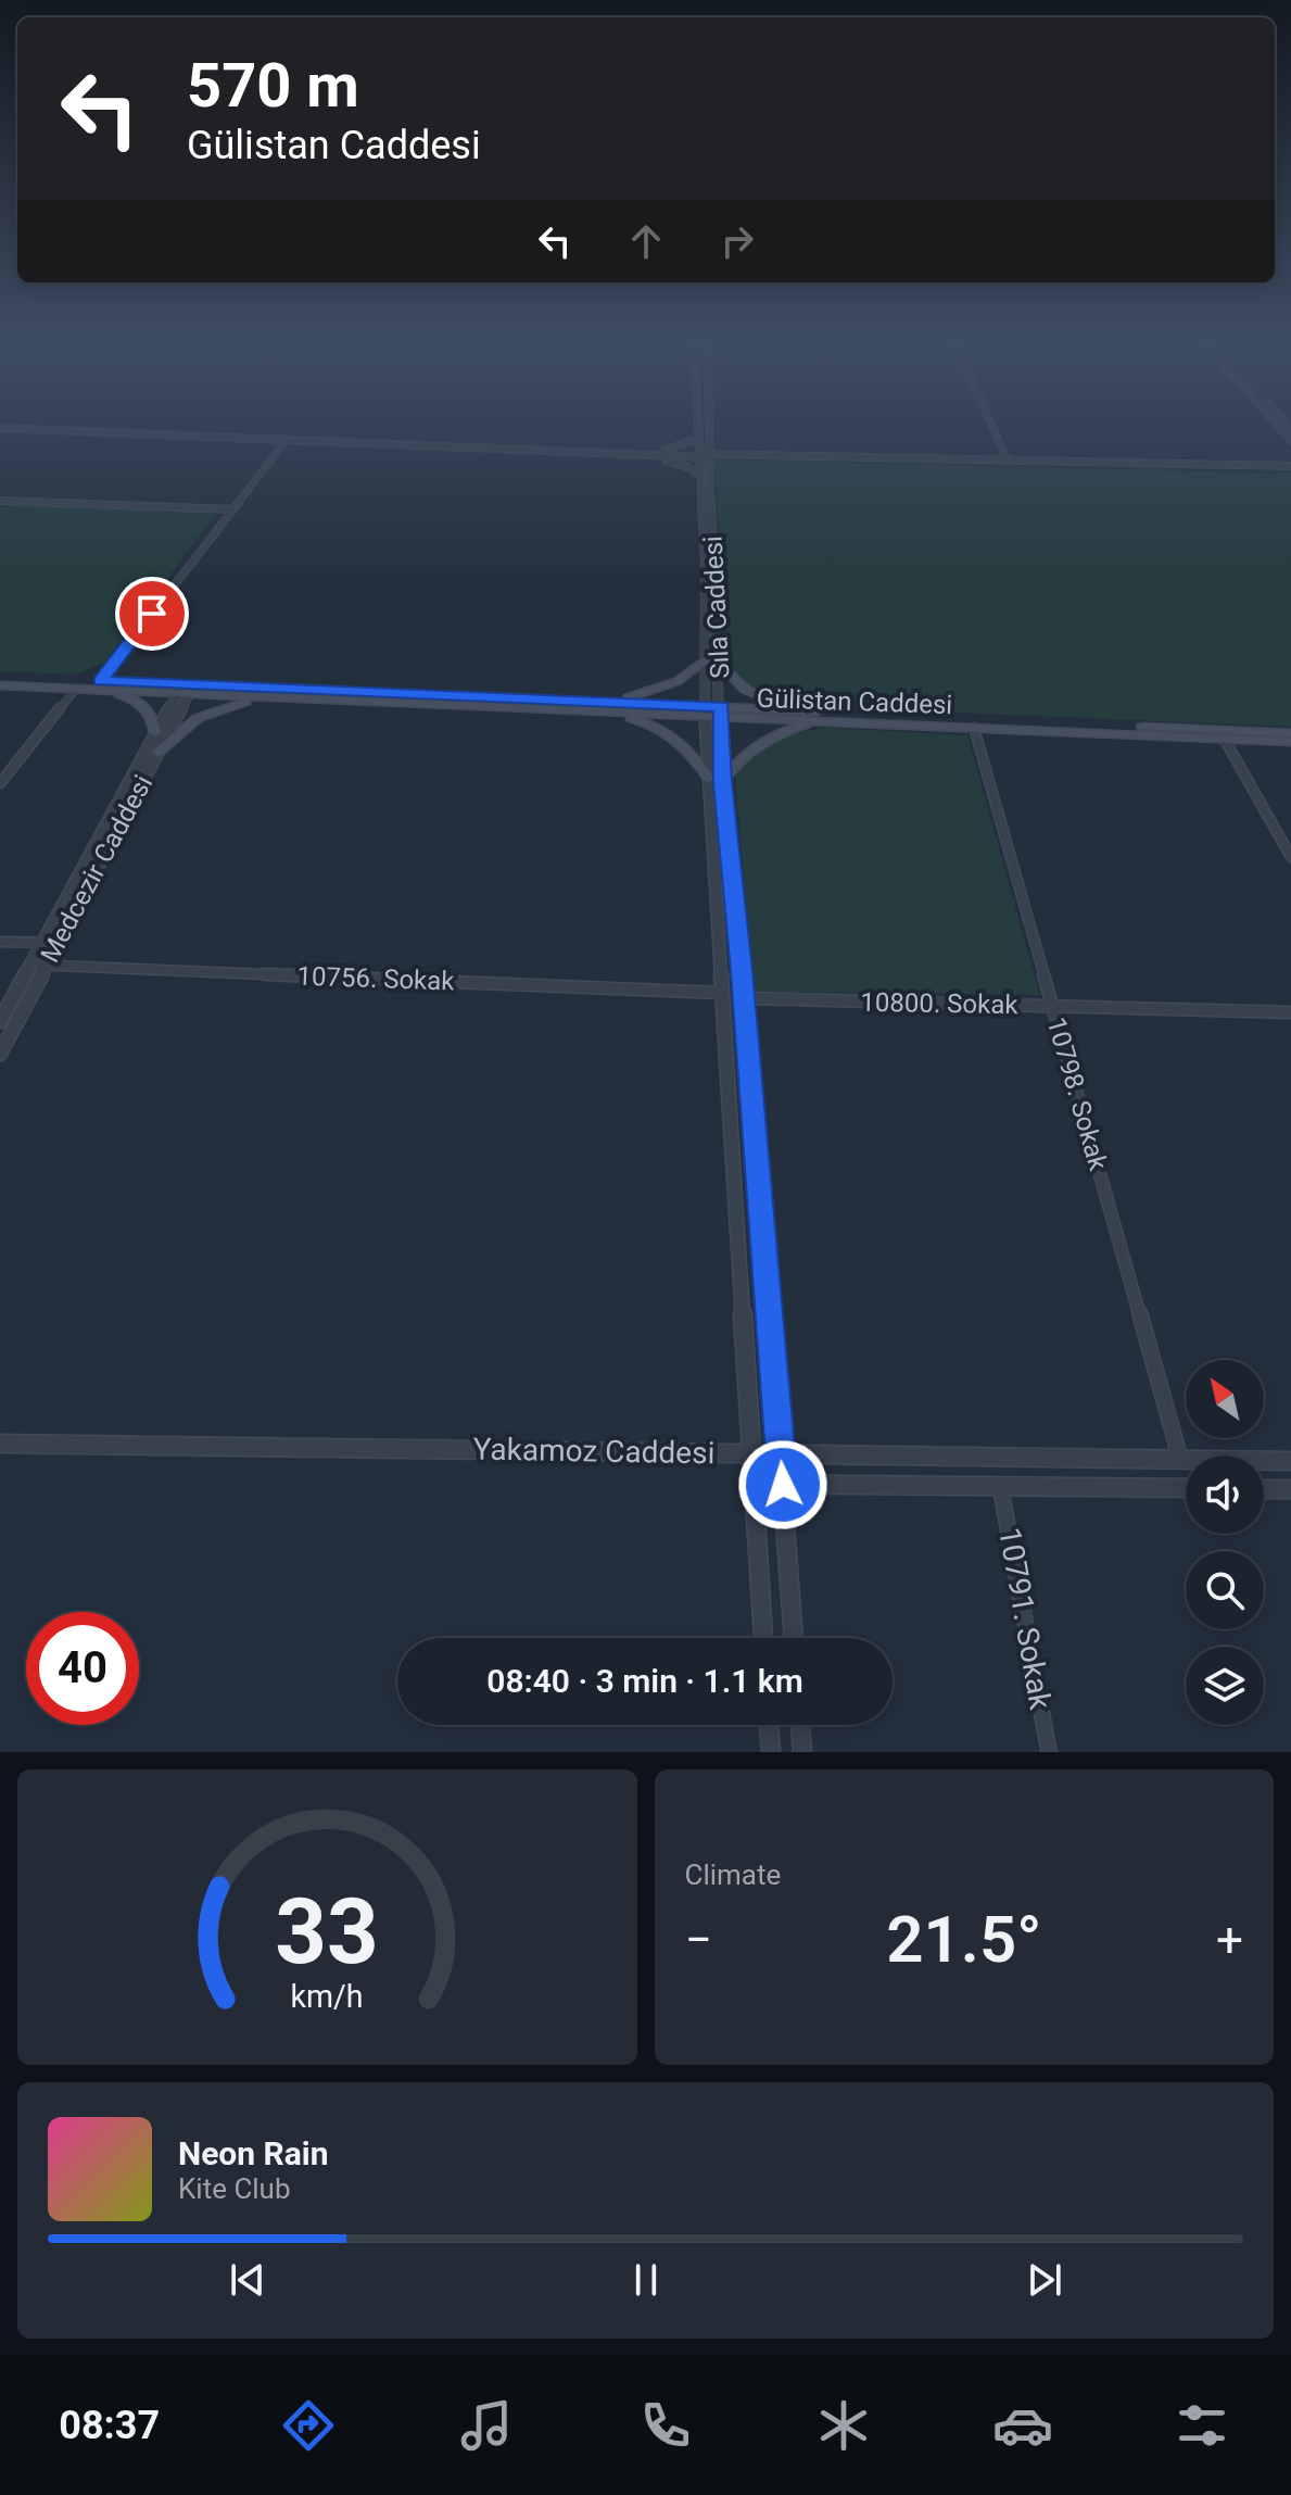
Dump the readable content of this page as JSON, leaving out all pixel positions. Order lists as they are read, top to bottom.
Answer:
{
  "streets": {
    "main road": ["Gülistan Caddesi"],
    "street": [
      "Sıla Caddesi",
      "Medcezir Caddesi",
      "10756. Sokak",
      "10800. Sokak",
      "10798. Sokak",
      "Yakamoz Caddesi",
      "10791. Sokak"
    ]
  },
  "crossings": [
    ["Sıla Caddesi", "Gülistan Caddesi"],
    ["Sıla Caddesi", "10800. Sokak"],
    ["Sıla Caddesi", "Yakamoz Caddesi"],
    ["Gülistan Caddesi", "Medcezir Caddesi"],
    ["Gülistan Caddesi", "10798. Sokak"],
    ["Medcezir Caddesi", "10756. Sokak"],
    ["10800. Sokak", "10798. Sokak"],
    ["10798. Sokak", "Yakamoz Caddesi"],
    ["Yakamoz Caddesi", "10791. Sokak"]
  ],
  "north": "top left",
  "page": {
    "turn": ["570 m", "Gülistan Caddesi"],
    "limit": "40",
    "trip": "08:40 · 3 min · 1.1 km",
    "tile": "Climate",
    "heat": ["−", "21.5°", "+"],
    "song": ["Neon Rain", "Kite Club"],
    "tabs": "08:37",
    "gauge": ["33", "km/h"]
  }
}
